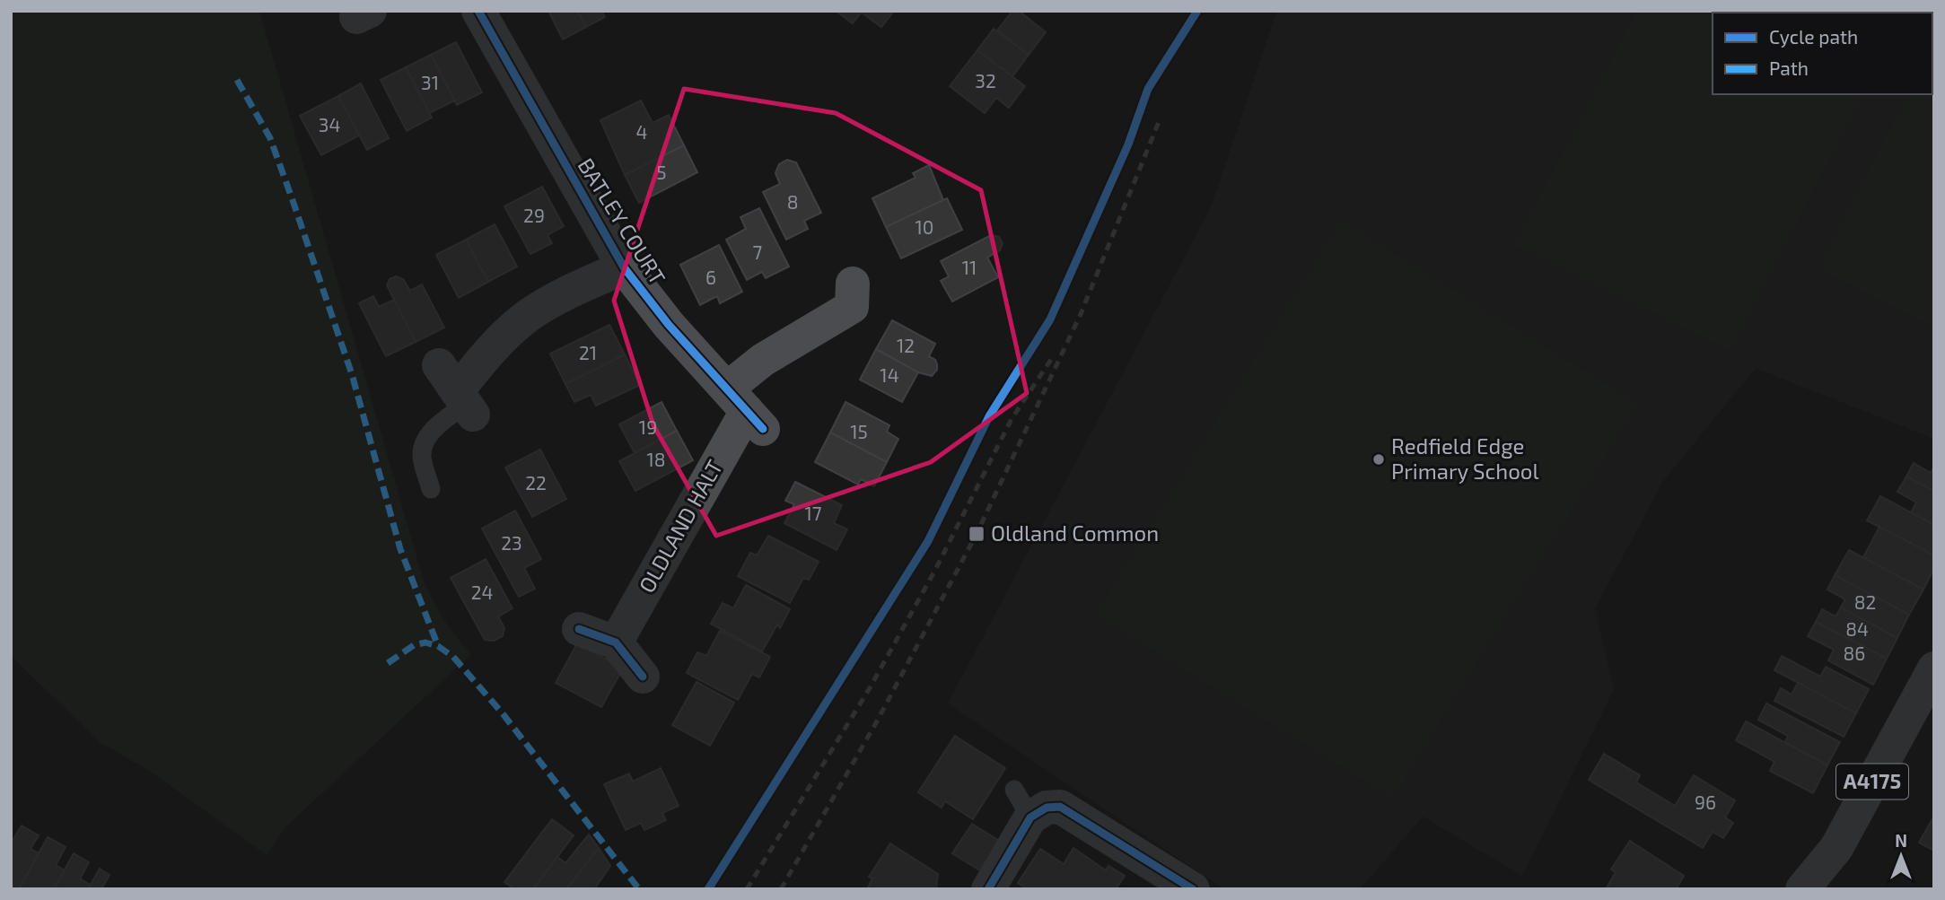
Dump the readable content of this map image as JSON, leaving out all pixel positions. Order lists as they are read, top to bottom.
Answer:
{
  "streets": {
    "main road": ["A4175"],
    "street": ["BATLEY COURT", "OLDLAND HALT"]
  },
  "crossings": [
    ["BATLEY COURT", "OLDLAND HALT"]
  ],
  "places": {
    "other": ["Redfield Edge Primary School"],
    "transit": ["Oldland Common"]
  },
  "house_numbers": [
    "32",
    "31",
    "34",
    "4",
    "5",
    "8",
    "29",
    "10",
    "7",
    "11",
    "6",
    "12",
    "21",
    "14",
    "19",
    "15",
    "18",
    "22",
    "17",
    "23",
    "24",
    "82",
    "84",
    "86",
    "96"
  ],
  "legend": ["Cycle path", "Path"],
  "north": "top"
}
